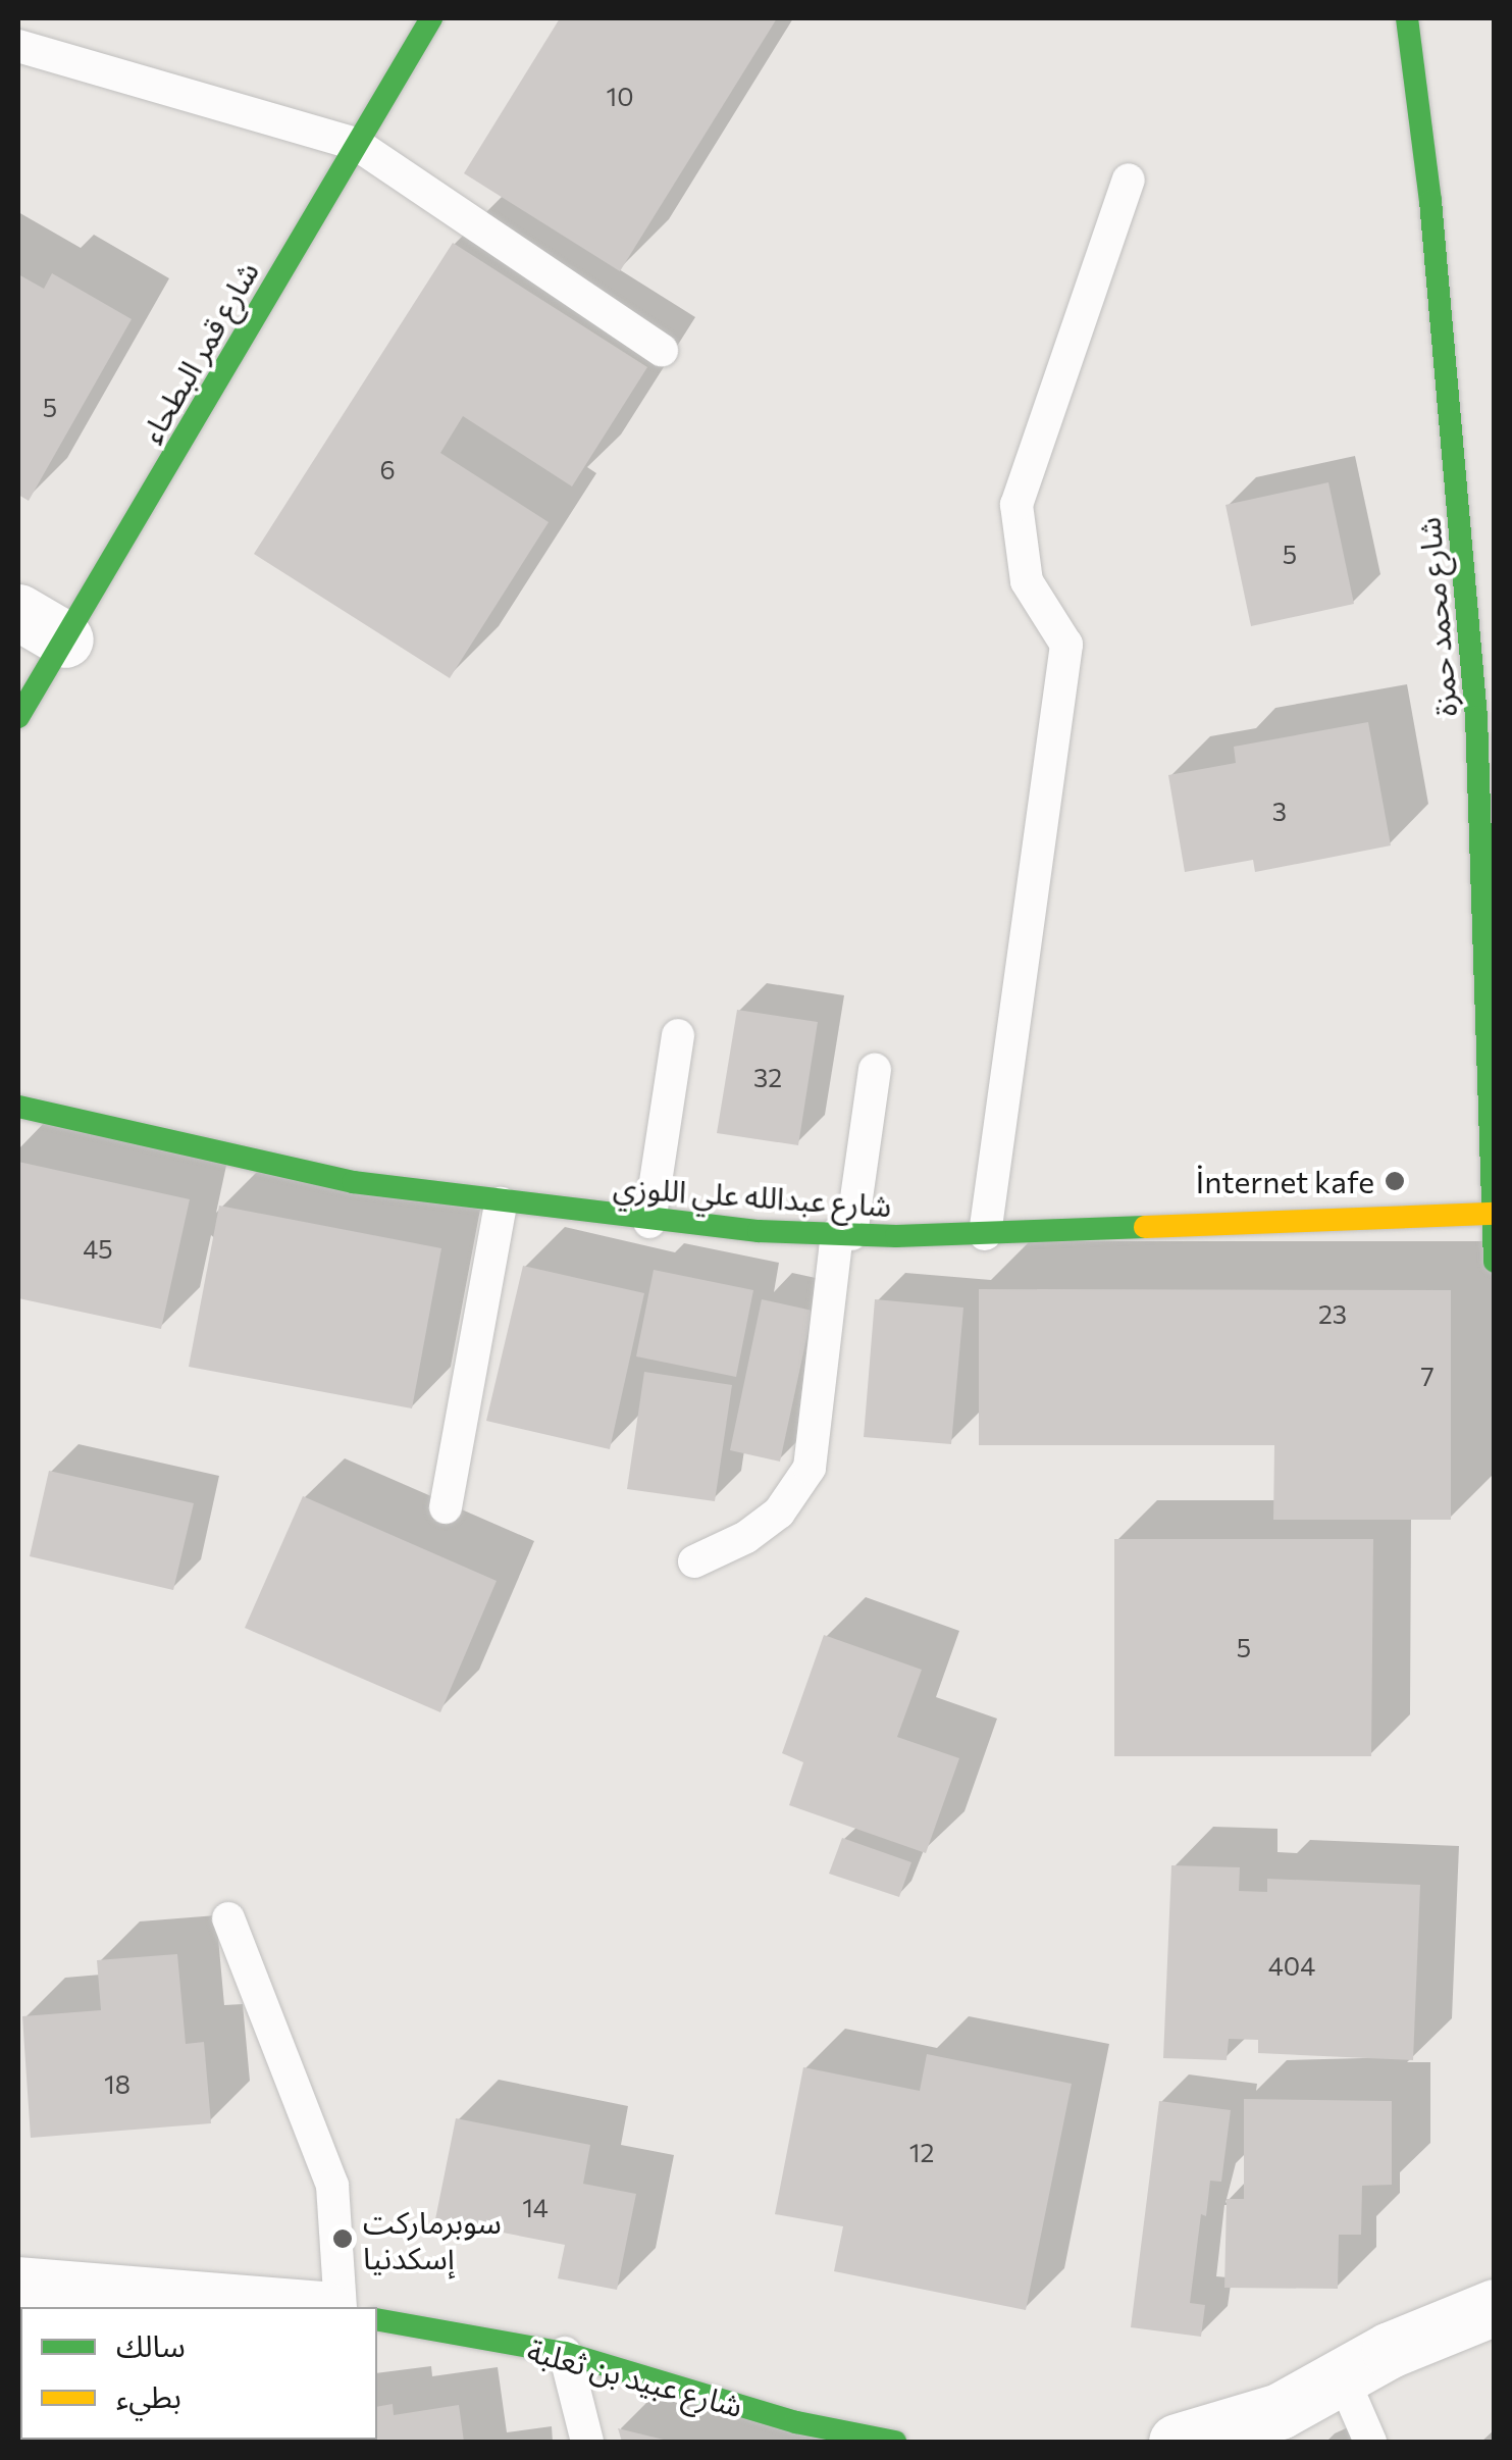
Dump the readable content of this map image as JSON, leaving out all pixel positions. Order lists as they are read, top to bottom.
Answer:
{
  "streets": {
    "street": [
      "شارع قمر البطحاء",
      "شارع محمد حمزة",
      "شارع عبدالله علي اللوزي",
      "شارع عبيد بن ثعلبة"
    ]
  },
  "crossings": [
    ["شارع محمد حمزة", "شارع عبدالله علي اللوزي"]
  ],
  "places": ["İnternet kafe", "سوبرماركت إسكدنيا"],
  "house_numbers": [
    "10",
    "5",
    "6",
    "5",
    "3",
    "32",
    "45",
    "23",
    "7",
    "5",
    "404",
    "18",
    "12",
    "14"
  ],
  "legend": ["سالك", "بطيء"]
}
